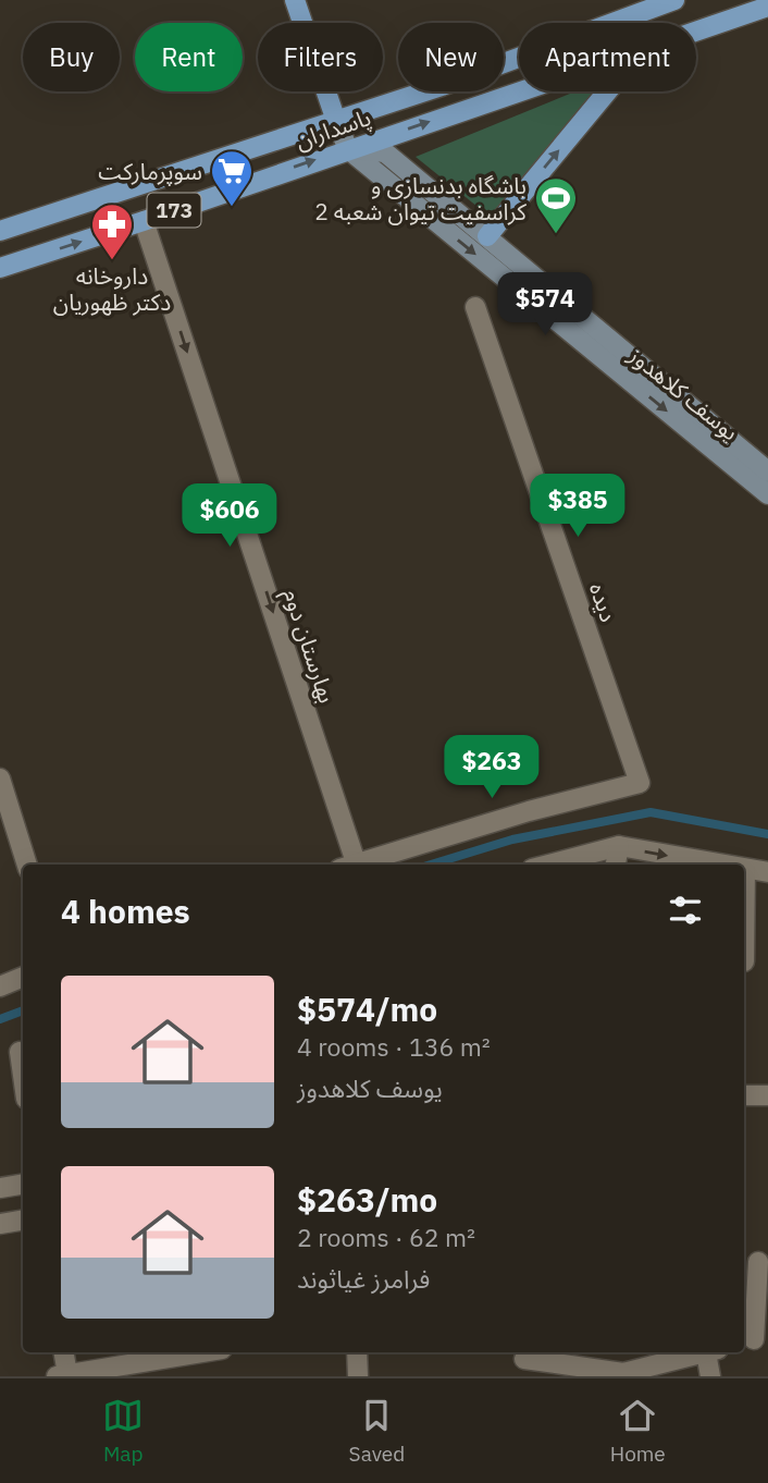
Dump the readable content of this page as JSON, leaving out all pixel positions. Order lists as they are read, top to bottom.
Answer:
{
  "streets": {
    "main road": ["پاسداران", "173", "یوسف کلاهدوز"],
    "street": ["دیده", "بهارستان دوم"]
  },
  "crossings": [
    ["پاسداران", "یوسف کلاهدوز"],
    ["پاسداران", "بهارستان دوم"]
  ],
  "one_way": ["بهارستان دوم"],
  "places": {
    "supermarket": ["سوپرمارکت"],
    "sports": ["باشگاه بدنسازی و کراسفیت تیوان شعبه 2"],
    "pharmacy": ["داروخانه دکتر ظهوریان"]
  },
  "page": {
    "chip": [
      "Buy",
      "Rent",
      "Filters",
      "New",
      "Apartment"
    ],
    "price": [
      "$574",
      "$385",
      "$606",
      "$263"
    ],
    "heading": "4 homes",
    "list": [
      {
        "name": "$574/mo",
        "note": "4 rooms · 136 m² · یوسف کلاهدوز"
      },
      {
        "name": "$263/mo",
        "note": "2 rooms · 62 m² · فرامرز غیاثوند"
      }
    ],
    "tabs": ["Map", "Saved", "Home"]
  }
}
